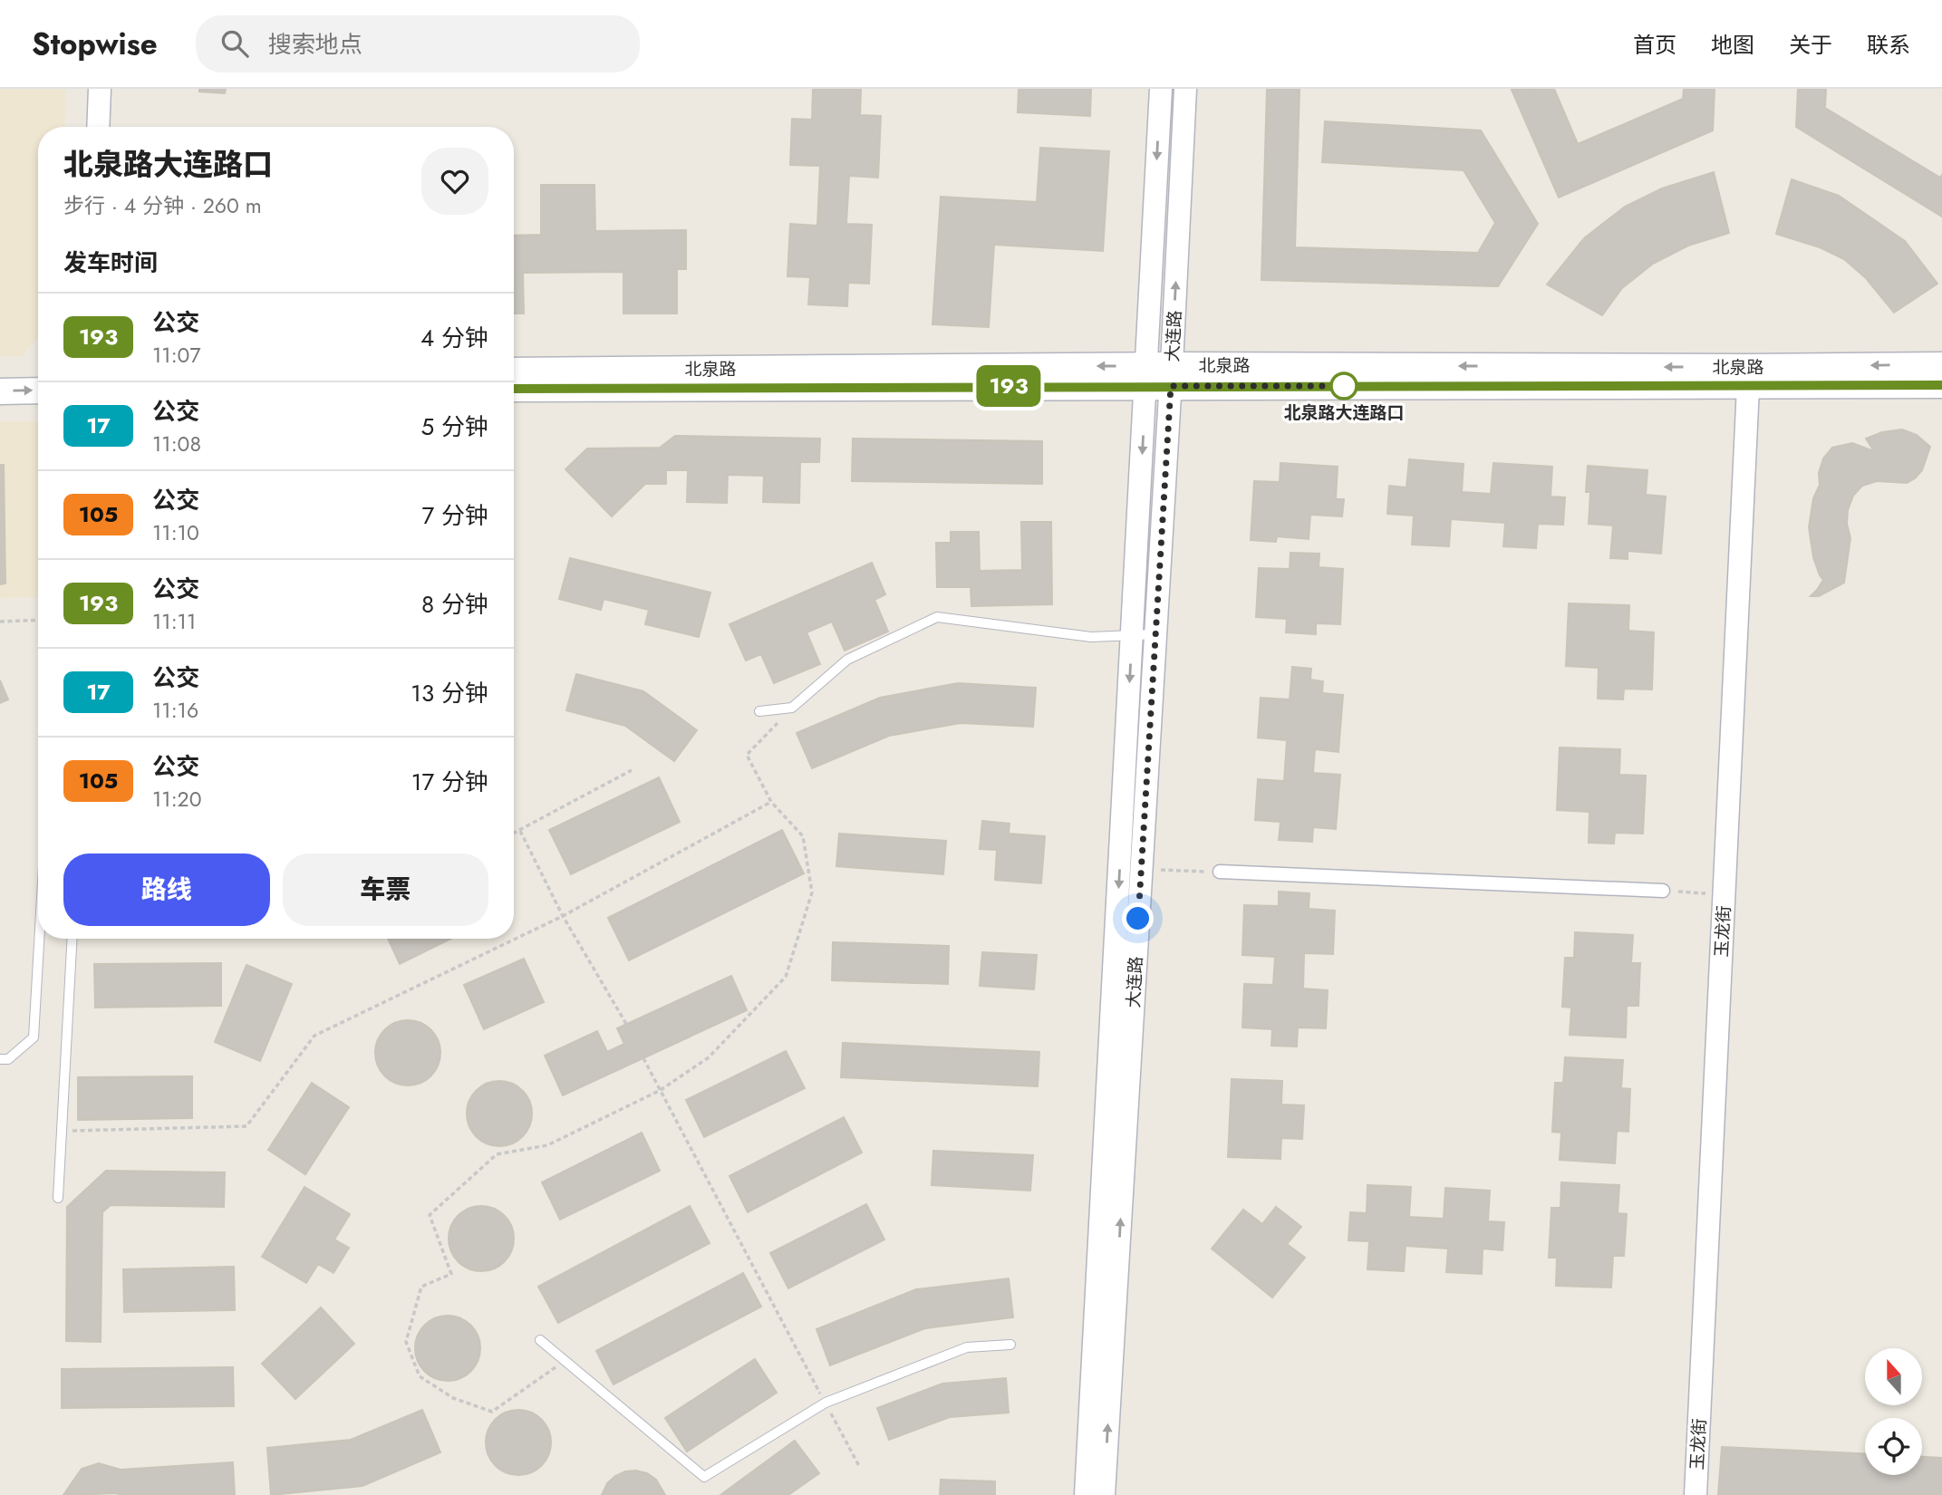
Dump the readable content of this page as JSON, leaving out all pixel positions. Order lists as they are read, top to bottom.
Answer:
{
  "streets": {
    "main road": ["北泉路"],
    "street": ["大连路", "玉龙街"]
  },
  "crossings": [
    ["大连路", "北泉路"],
    ["北泉路", "玉龙街"]
  ],
  "places": ["北泉路大连路口"],
  "lines": ["bus line 193"],
  "north": "top",
  "page": {
    "header": "Stopwise",
    "search": "搜索地点",
    "nav": [
      "首页",
      "地图",
      "关于",
      "联系"
    ],
    "on_map": "193",
    "heading": [
      ["北泉路大连路口", "步行 · 4 分钟 · 260 m"],
      "发车时间"
    ],
    "list": [
      {
        "mark": "193",
        "name": "公交",
        "note": "11:07",
        "value": "4 分钟"
      },
      {
        "mark": "17",
        "name": "公交",
        "note": "11:08",
        "value": "5 分钟"
      },
      {
        "mark": "105",
        "name": "公交",
        "note": "11:10",
        "value": "7 分钟"
      },
      {
        "mark": "193",
        "name": "公交",
        "note": "11:11",
        "value": "8 分钟"
      },
      {
        "mark": "17",
        "name": "公交",
        "note": "11:16",
        "value": "13 分钟"
      },
      {
        "mark": "105",
        "name": "公交",
        "note": "11:20",
        "value": "17 分钟"
      }
    ],
    "buttons": ["路线", "车票"]
  }
}
